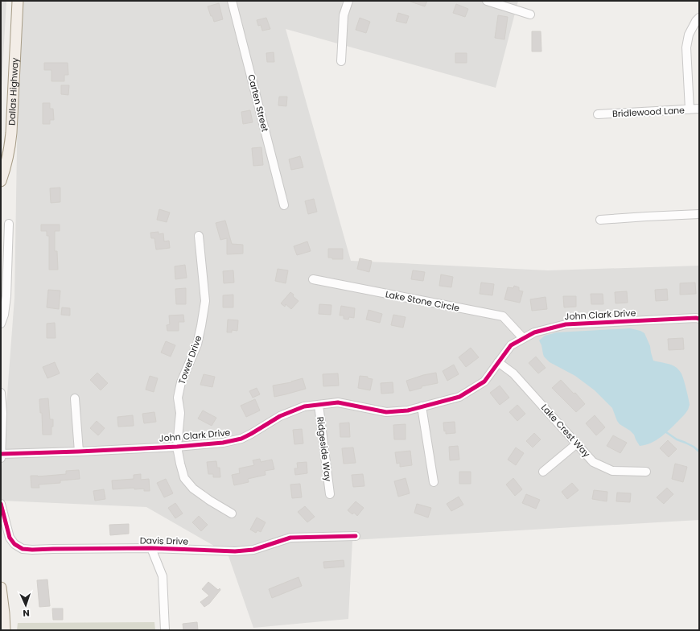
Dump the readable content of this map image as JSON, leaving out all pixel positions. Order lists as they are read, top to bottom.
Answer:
{
  "streets": {
    "main road": ["Dallas Highway"],
    "street": [
      "Carten Street",
      "Bridlewood Lane",
      "Lake Stone Circle",
      "John Clark Drive",
      "Tower Drive",
      "Lake Crest Way",
      "Ridgeside Way",
      "Davis Drive"
    ]
  },
  "crossings": [
    ["Lake Stone Circle", "John Clark Drive"],
    ["John Clark Drive", "Tower Drive"],
    ["John Clark Drive", "Lake Crest Way"],
    ["John Clark Drive", "Ridgeside Way"]
  ],
  "north": "bottom"
}
